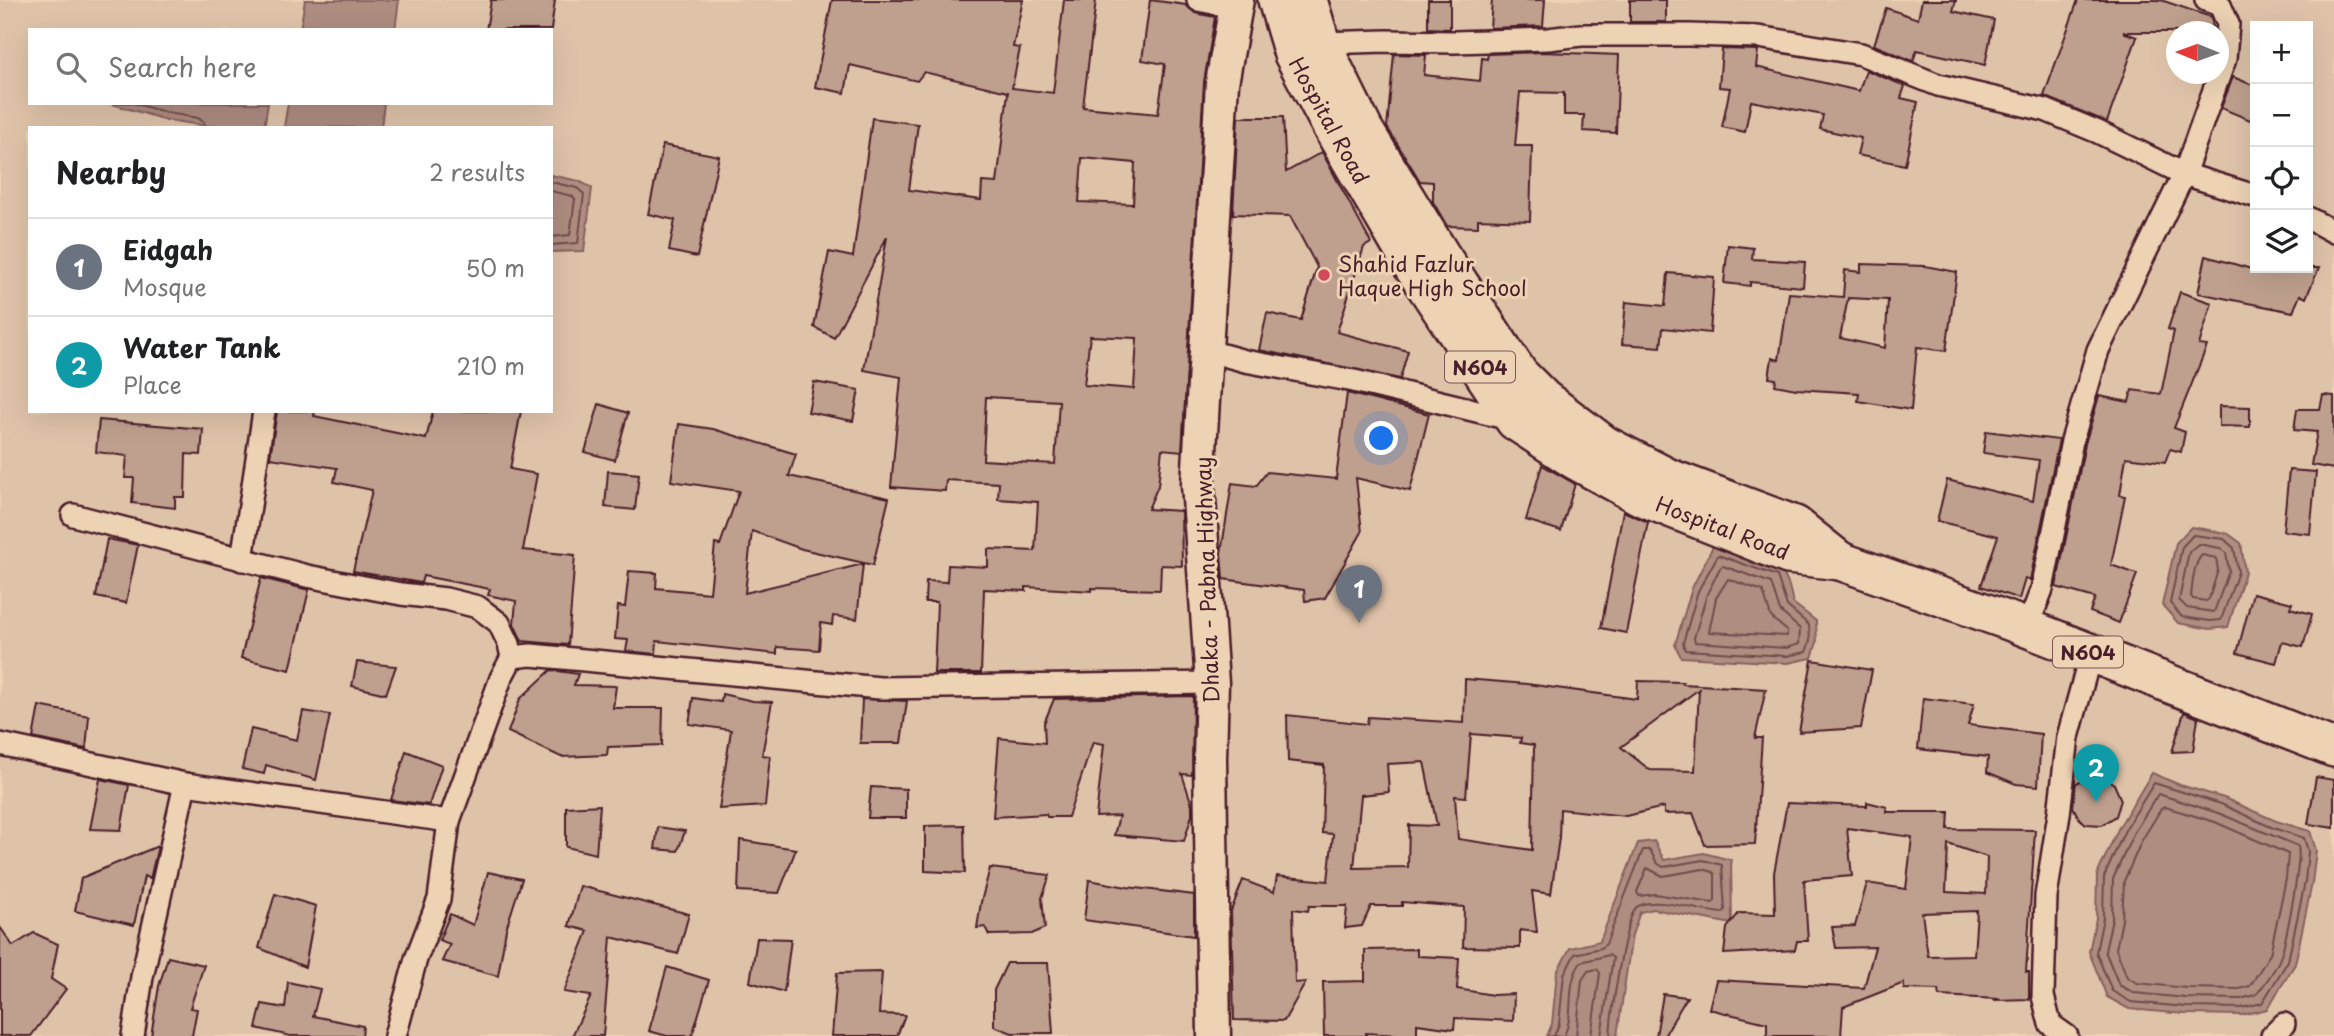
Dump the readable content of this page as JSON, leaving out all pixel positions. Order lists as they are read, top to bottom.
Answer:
{
  "streets": {
    "highway": ["Hospital Road", "N604"],
    "main road": ["Dhaka - Pabna Highway"]
  },
  "crossings": [
    ["Hospital Road", "N604"]
  ],
  "places": ["Shahid Fazlur Haque High School"],
  "north": "left",
  "page": {
    "map_buttons": ["+", "−"],
    "search": "Search here",
    "heading": ["Nearby", "2 results"],
    "list": [
      {
        "mark": "1",
        "name": "Eidgah",
        "note": "Mosque",
        "value": "50 m"
      },
      {
        "mark": "2",
        "name": "Water Tank",
        "note": "Place",
        "value": "210 m"
      }
    ],
    "pins": ["1", "2"]
  }
}
